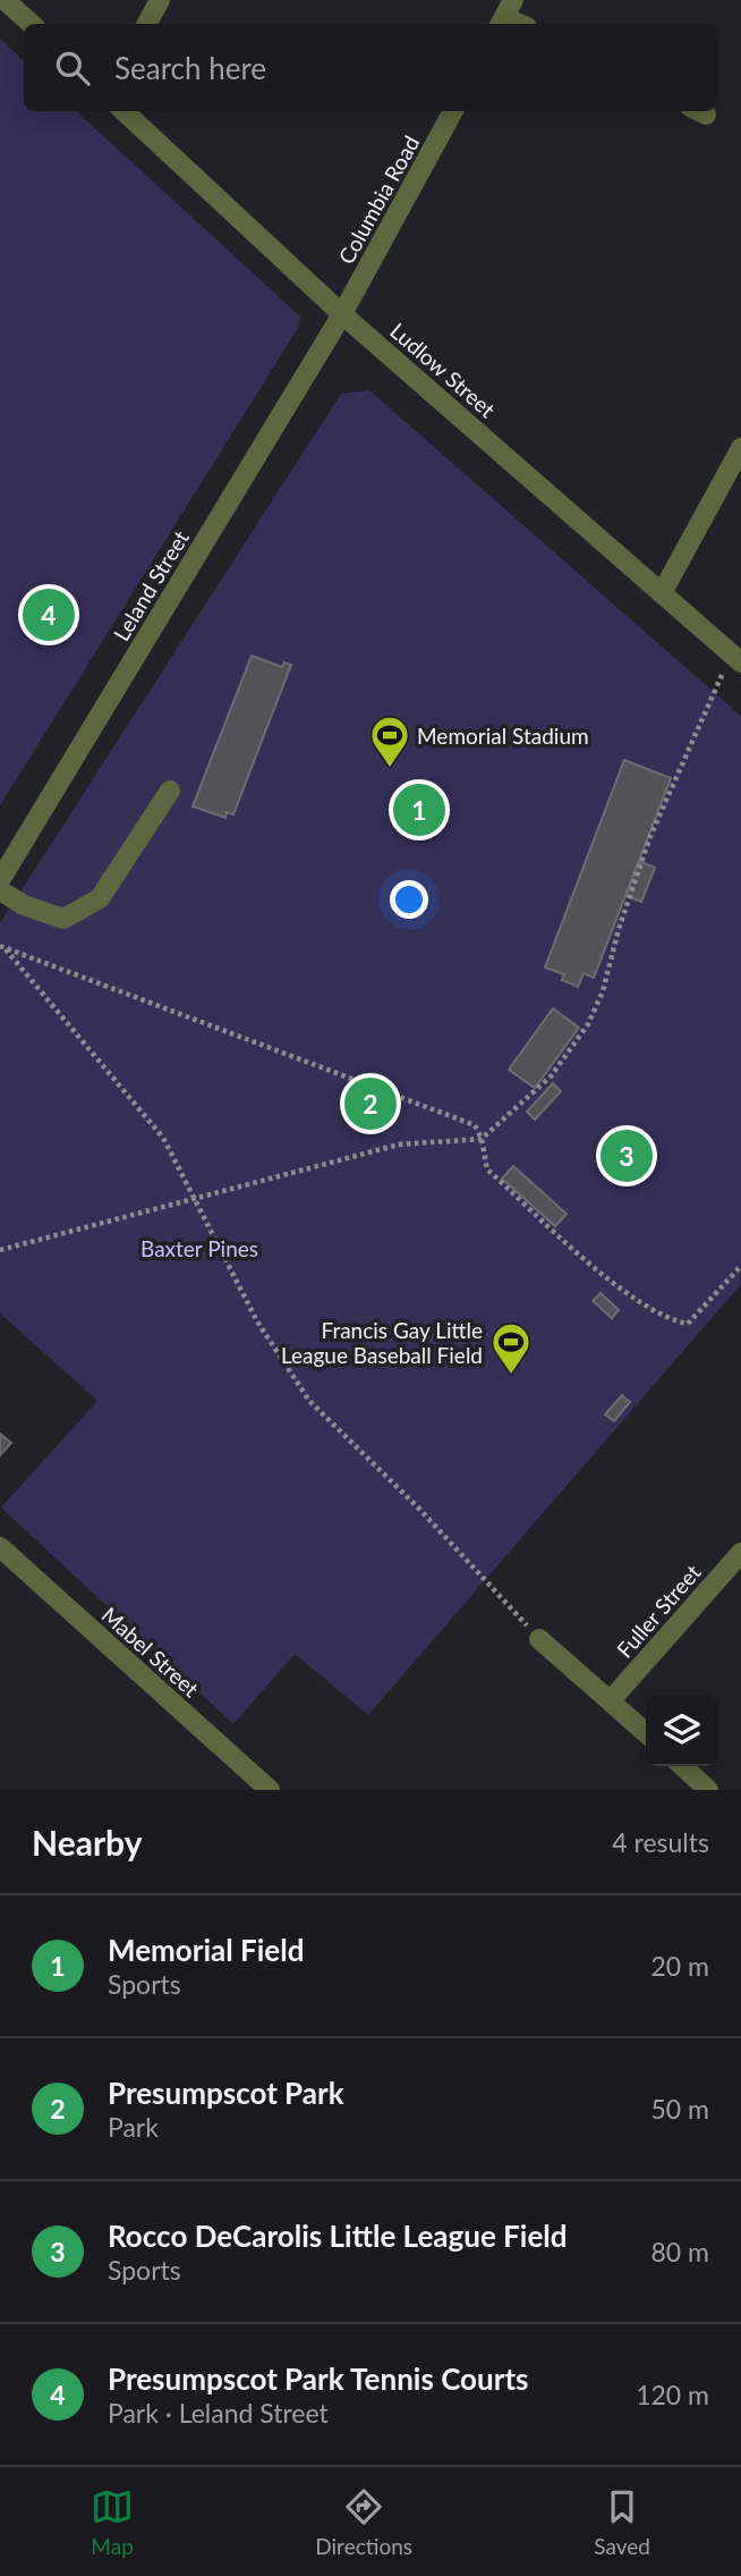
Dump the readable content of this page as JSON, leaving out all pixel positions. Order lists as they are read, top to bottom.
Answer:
{
  "streets": {
    "street": [
      "Columbia Road",
      "Ludlow Street",
      "Leland Street",
      "Fuller Street",
      "Mabel Street"
    ]
  },
  "crossings": [
    ["Columbia Road", "Ludlow Street"],
    ["Columbia Road", "Leland Street"],
    ["Ludlow Street", "Leland Street"]
  ],
  "parks": ["Baxter Pines"],
  "places": {
    "sports": ["Memorial Stadium", "Francis Gay Little League Baseball Field"]
  },
  "page": {
    "search": "Search here",
    "pins": [
      "4",
      "1",
      "2",
      "3"
    ],
    "heading": ["Nearby", "4 results"],
    "list": [
      {
        "mark": "1",
        "name": "Memorial Field",
        "note": "Sports",
        "value": "20 m"
      },
      {
        "mark": "2",
        "name": "Presumpscot Park",
        "note": "Park",
        "value": "50 m"
      },
      {
        "mark": "3",
        "name": "Rocco DeCarolis Little League Field",
        "note": "Sports",
        "value": "80 m"
      },
      {
        "mark": "4",
        "name": "Presumpscot Park Tennis Courts",
        "note": "Park · Leland Street",
        "value": "120 m"
      }
    ],
    "nav": ["Map", "Directions", "Saved"]
  }
}
